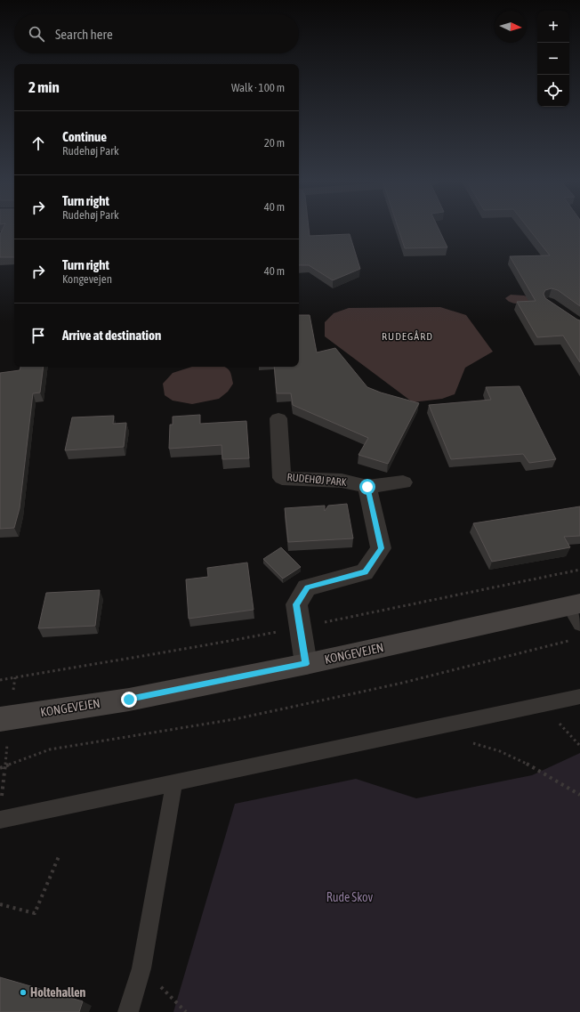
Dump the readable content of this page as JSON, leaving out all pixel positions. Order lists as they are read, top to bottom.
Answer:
{
  "streets": {
    "main road": ["KONGEVEJEN"],
    "street": ["RUDEHØJ PARK"]
  },
  "districts": ["RUDEGÅRD"],
  "parks": ["Rude Skov"],
  "places": ["Holtehallen"],
  "north": "right",
  "page": {
    "map_buttons": ["+", "−"],
    "search": "Search here",
    "heading": ["2 min", "Walk · 100 m"],
    "list": [
      ["Continue", "Rudehøj Park", "20 m"],
      ["Turn right", "Rudehøj Park", "40 m"],
      ["Turn right", "Kongevejen", "40 m"],
      "Arrive at destination"
    ]
  }
}
